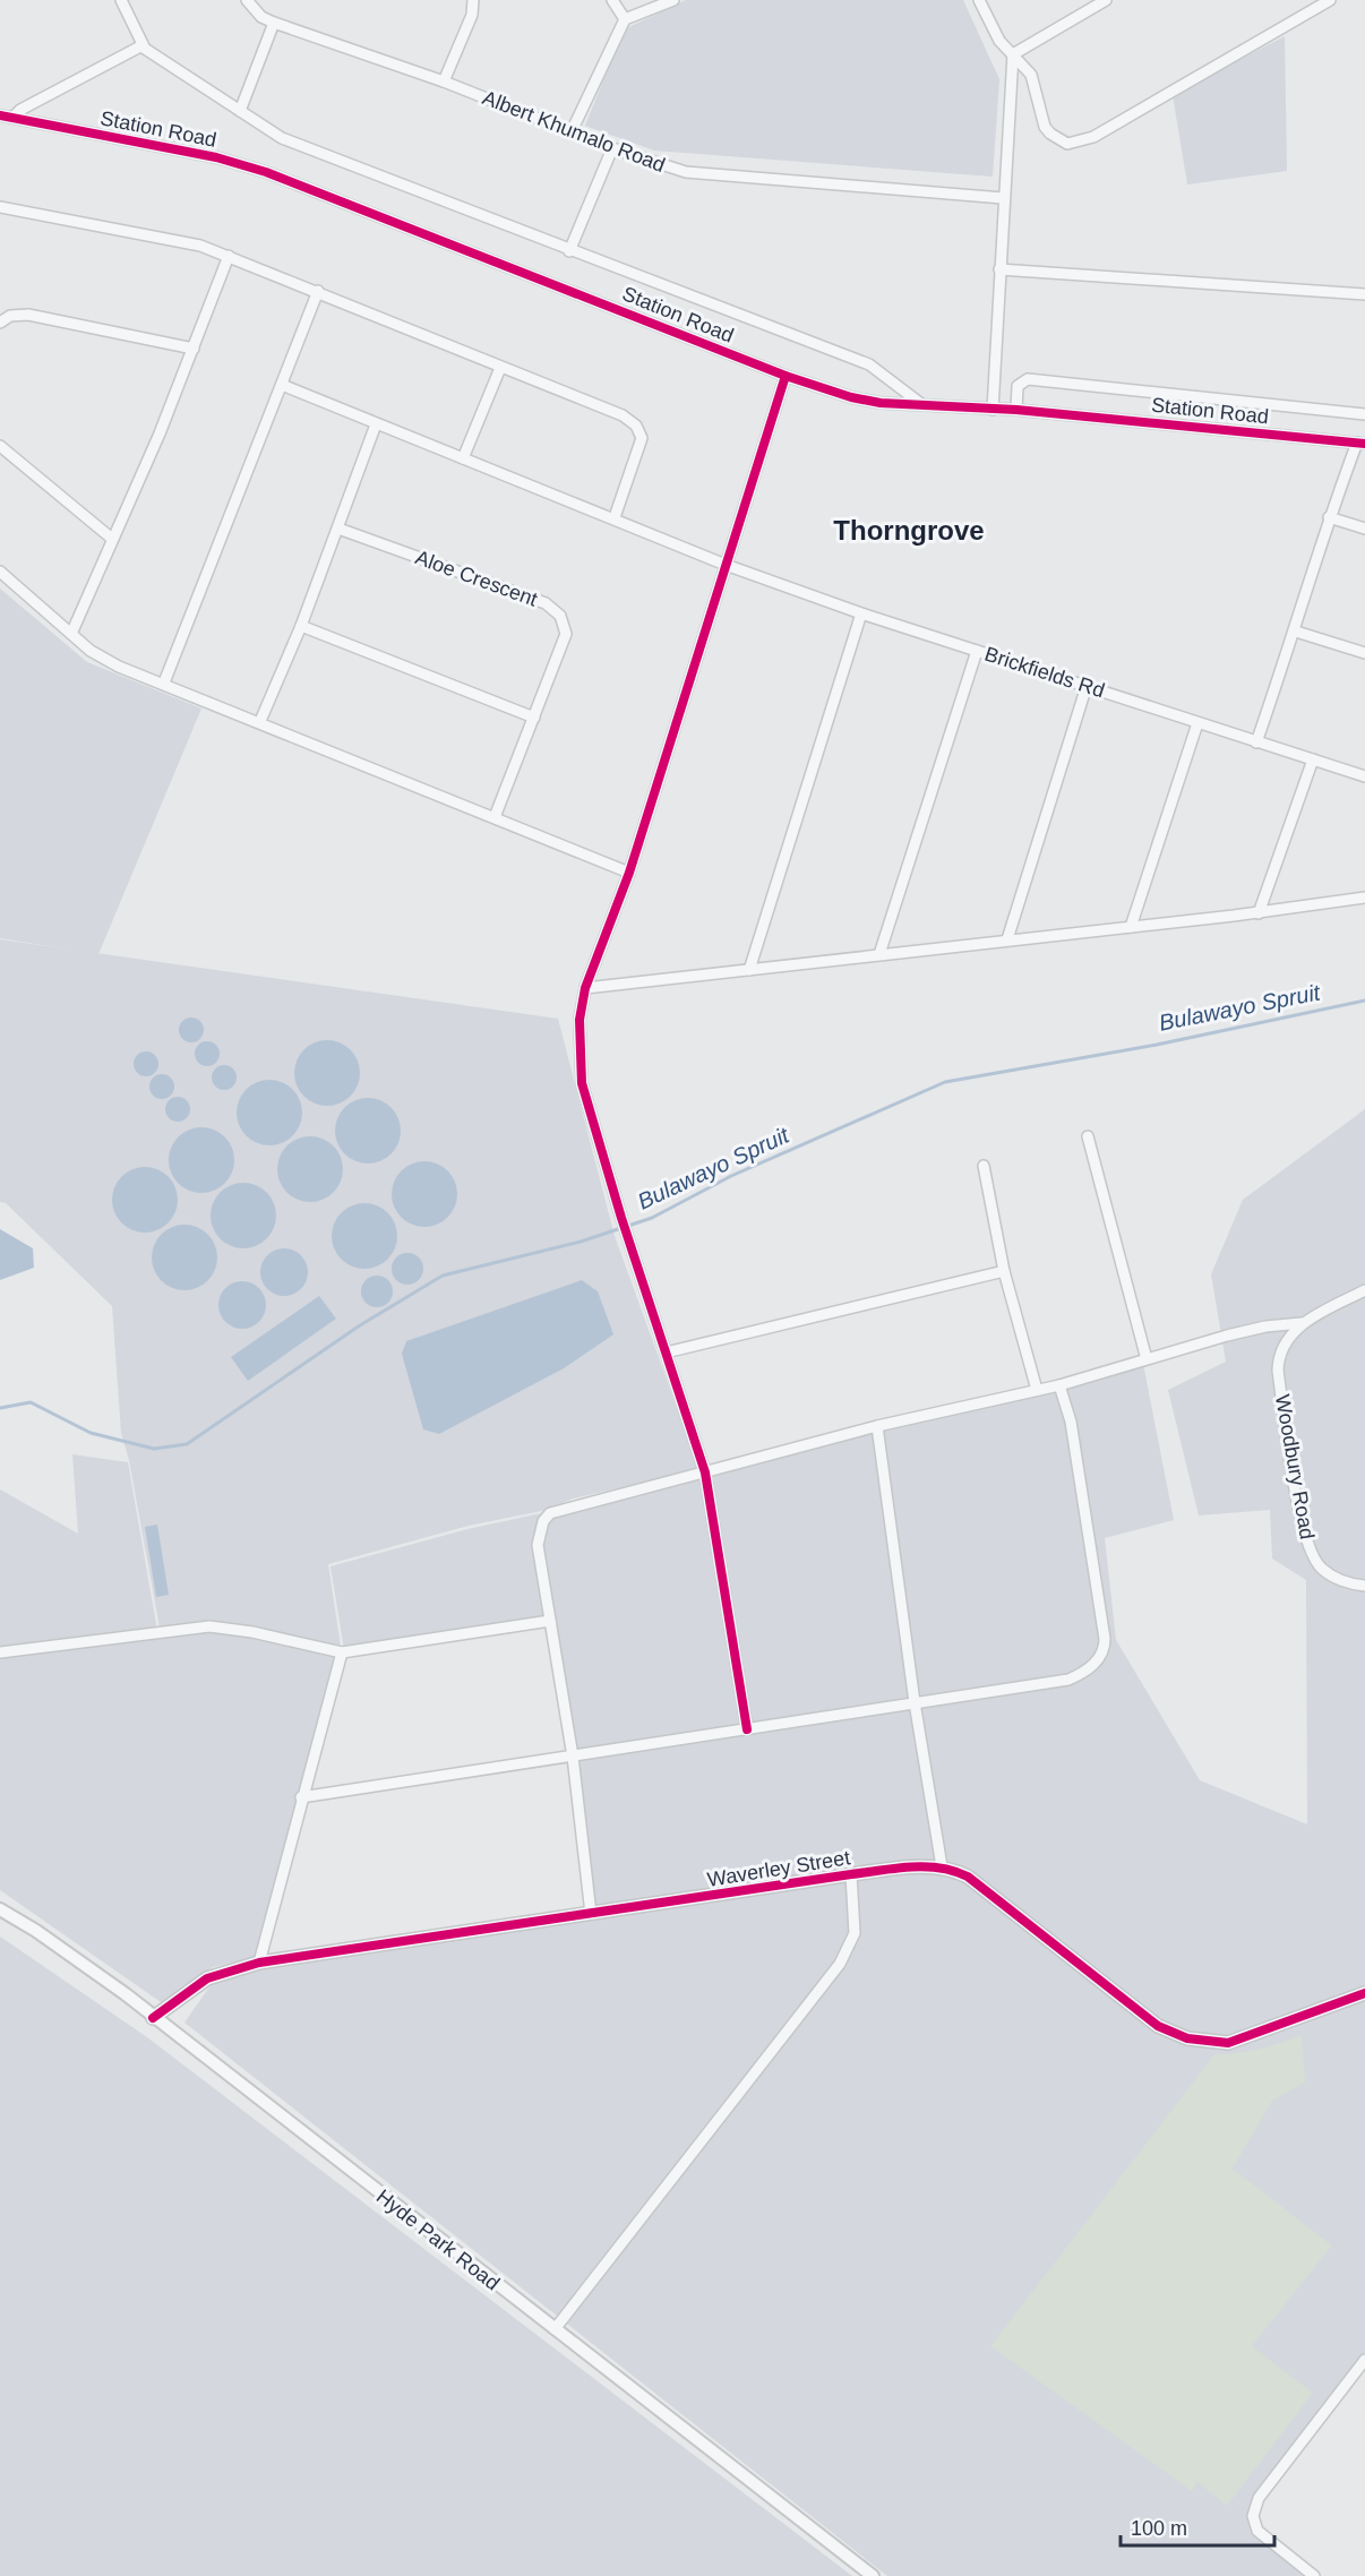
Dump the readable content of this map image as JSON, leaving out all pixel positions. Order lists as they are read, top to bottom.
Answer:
{
  "streets": {
    "street": [
      "Station Road",
      "Albert Khumalo Road",
      "Aloe Crescent",
      "Brickfields Rd",
      "Woodbury Road",
      "Waverley Street",
      "Hyde Park Road"
    ]
  },
  "crossings": [
    ["Waverley Street", "Hyde Park Road"]
  ],
  "districts": ["Thorngrove"],
  "water": ["Bulawayo Spruit"],
  "scale_bar": "100 m"
}
